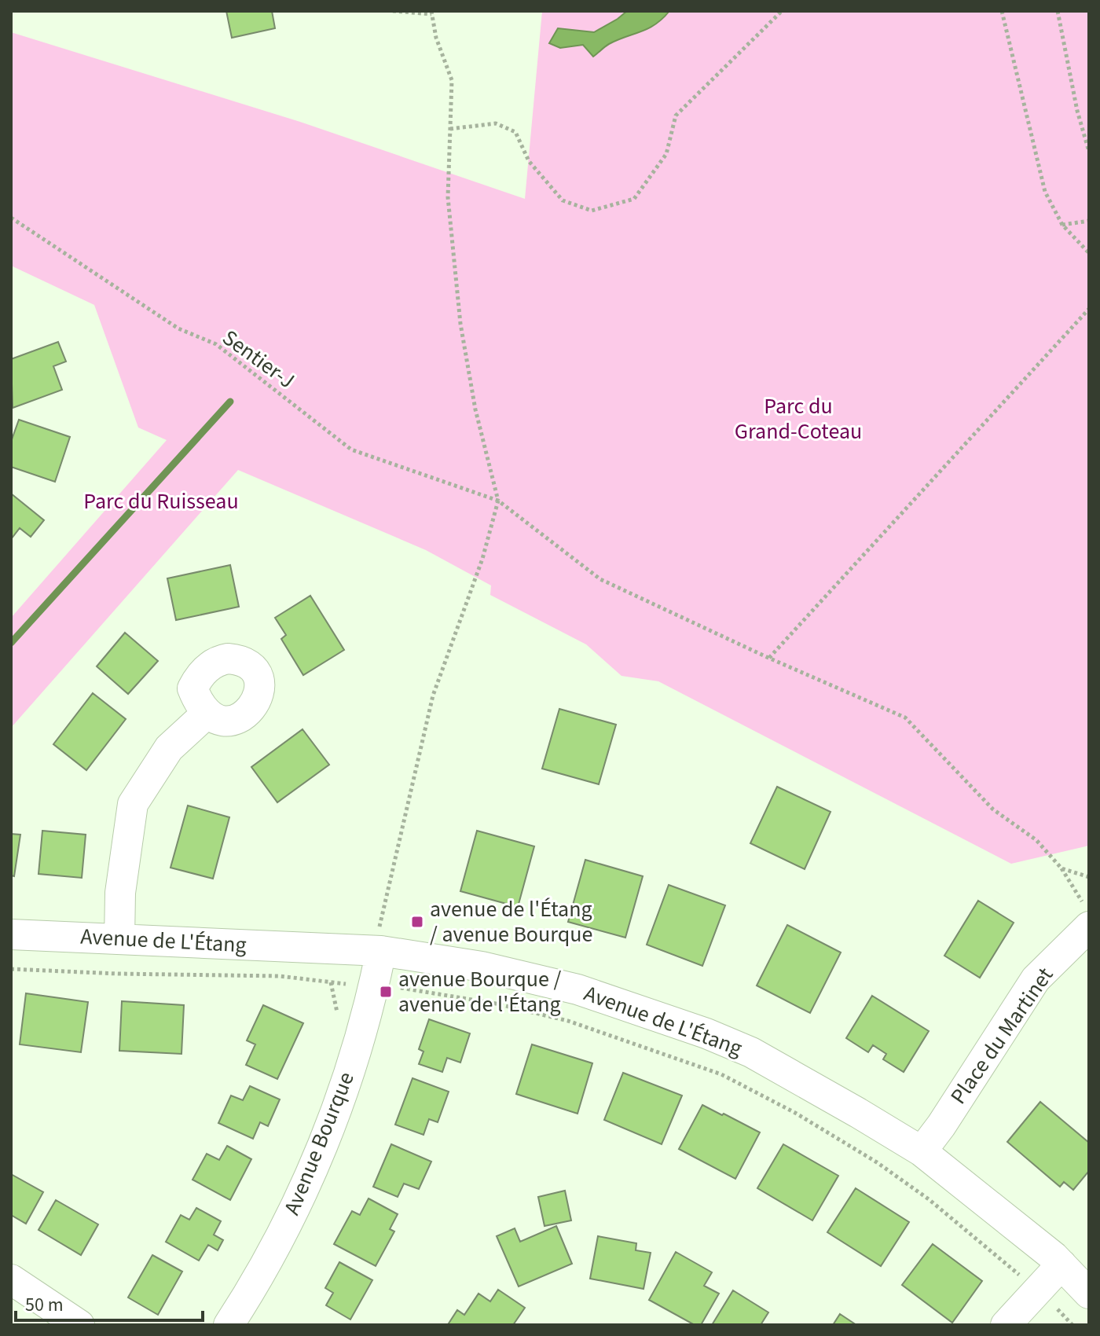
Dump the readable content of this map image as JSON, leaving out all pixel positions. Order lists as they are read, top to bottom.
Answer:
{
  "streets": {
    "street": ["Avenue de L'Étang", "Place du Martinet", "Avenue Bourque"],
    "path": ["Sentier-J"]
  },
  "crossings": [
    ["Sentier-J", "Place du Martinet"],
    ["Avenue de L'Étang", "Place du Martinet"],
    ["Avenue de L'Étang", "Avenue Bourque"]
  ],
  "parks": ["Parc du Grand-Coteau", "Parc du Ruisseau"],
  "places": {
    "transit": ["avenue de l'Étang / avenue Bourque", "avenue Bourque / avenue de l'Étang"]
  },
  "scale_bar": "50 m"
}
